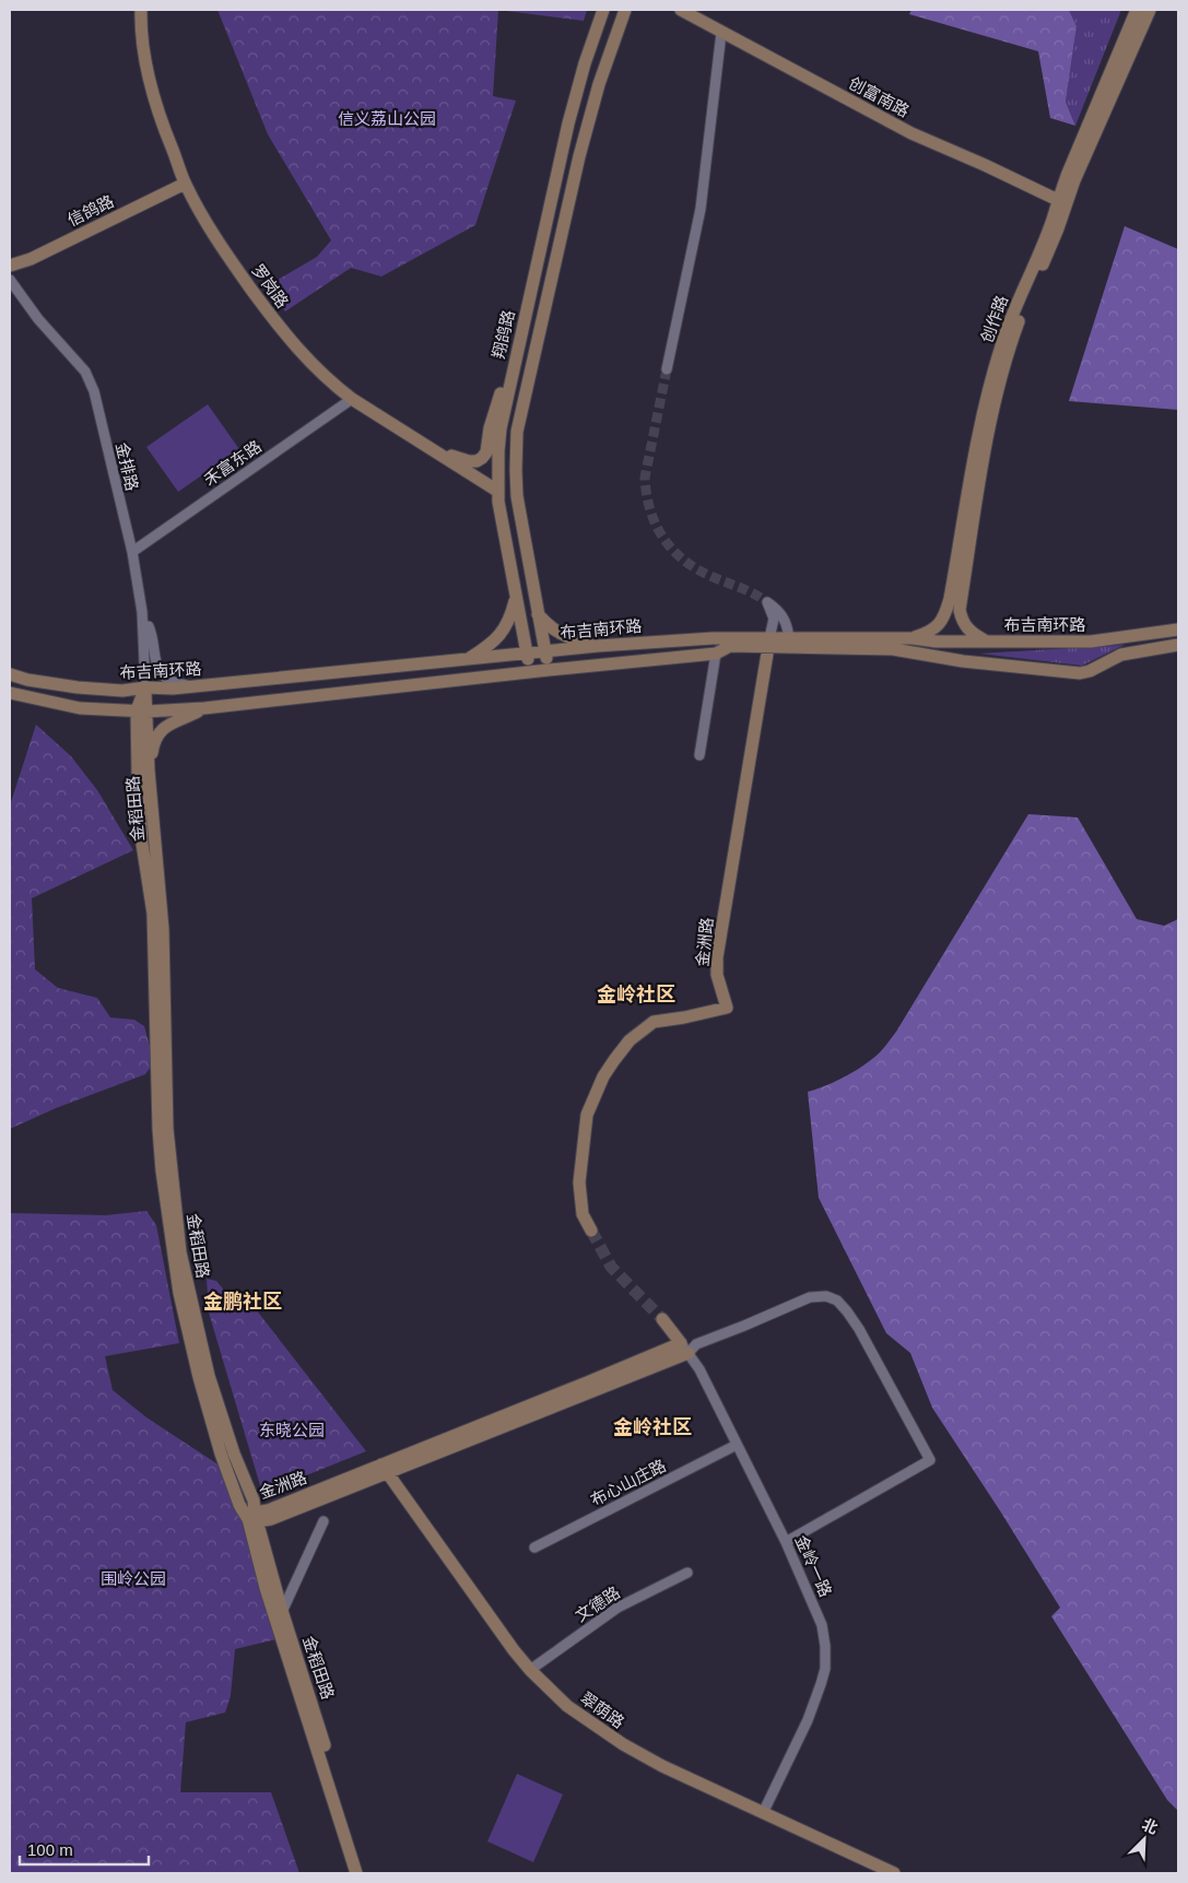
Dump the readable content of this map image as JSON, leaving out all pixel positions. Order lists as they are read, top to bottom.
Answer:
{
  "streets": {
    "street": [
      "创富南路",
      "信鸽路",
      "罗岗路",
      "创作路",
      "翔鸽路",
      "禾富东路",
      "金排路",
      "布吉南环路",
      "金稻田路",
      "金洲路",
      "布心山庄路",
      "金岭一路",
      "文德路",
      "翠荫路"
    ]
  },
  "crossings": [
    ["创富南路", "创作路"],
    ["信鸽路", "罗岗路"],
    ["罗岗路", "翔鸽路"],
    ["罗岗路", "禾富东路"],
    ["创作路", "布吉南环路"],
    ["翔鸽路", "布吉南环路"],
    ["禾富东路", "金排路"],
    ["金排路", "布吉南环路"],
    ["金排路", "金稻田路"],
    ["布吉南环路", "金稻田路"],
    ["布吉南环路", "金洲路"],
    ["金稻田路", "金洲路"],
    ["金洲路", "金岭一路"],
    ["金洲路", "翠荫路"],
    ["布心山庄路", "金岭一路"],
    ["金岭一路", "翠荫路"],
    ["文德路", "翠荫路"]
  ],
  "districts": ["金岭社区", "金鹏社区", "金岭社区"],
  "parks": ["信义荔山公园", "东晓公园", "围岭公园"],
  "scale_bar": "100 m",
  "north": "top right"
}
